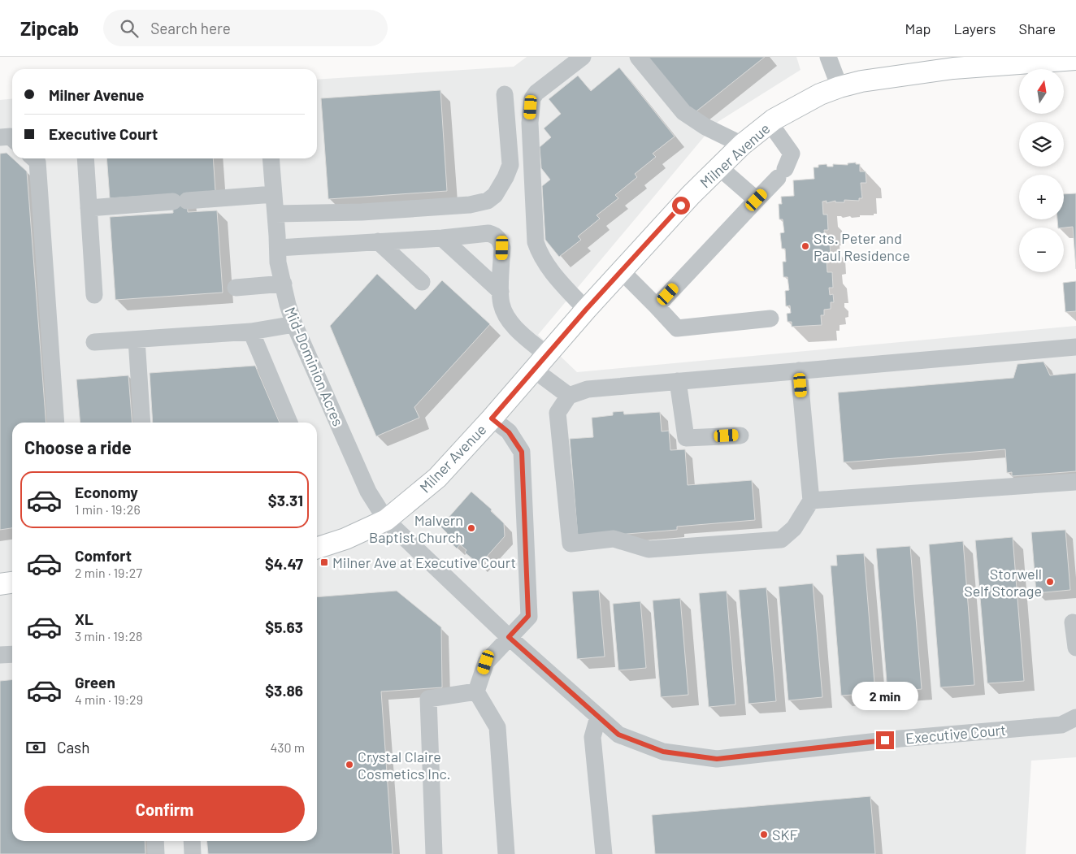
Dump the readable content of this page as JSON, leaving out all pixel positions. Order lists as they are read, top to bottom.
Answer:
{
  "streets": {
    "main road": ["Milner Avenue"],
    "street": ["Mid-Dominion Acres", "Executive Court"]
  },
  "crossings": [
    ["Milner Avenue", "Mid-Dominion Acres"],
    ["Milner Avenue", "Executive Court"],
    ["Mid-Dominion Acres", "Executive Court"]
  ],
  "places": {
    "other": [
      "Sts. Peter and Paul Residence",
      "Malvern Baptist Church",
      "Storwell Self Storage",
      "Crystal Claire Cosmetics Inc.",
      "SKF"
    ],
    "transit": ["Milner Ave at Executive Court"]
  },
  "north": "top",
  "page": {
    "header": "Zipcab",
    "search": "Search here",
    "nav": ["Map", "Layers", "Share"],
    "map_buttons": ["+", "−"],
    "banner": ["Milner Avenue", "Executive Court"],
    "heading": "Choose a ride",
    "list": [
      {
        "name": "Economy",
        "note": "1 min · 19:26",
        "value": "$3.31"
      },
      {
        "name": "Comfort",
        "note": "2 min · 19:27",
        "value": "$4.47"
      },
      {
        "name": "XL",
        "note": "3 min · 19:28",
        "value": "$5.63"
      },
      {
        "name": "Green",
        "note": "4 min · 19:29",
        "value": "$3.86"
      }
    ],
    "bubble": "2 min",
    "pay": ["Cash", "430 m"],
    "buttons": "Confirm"
  }
}
